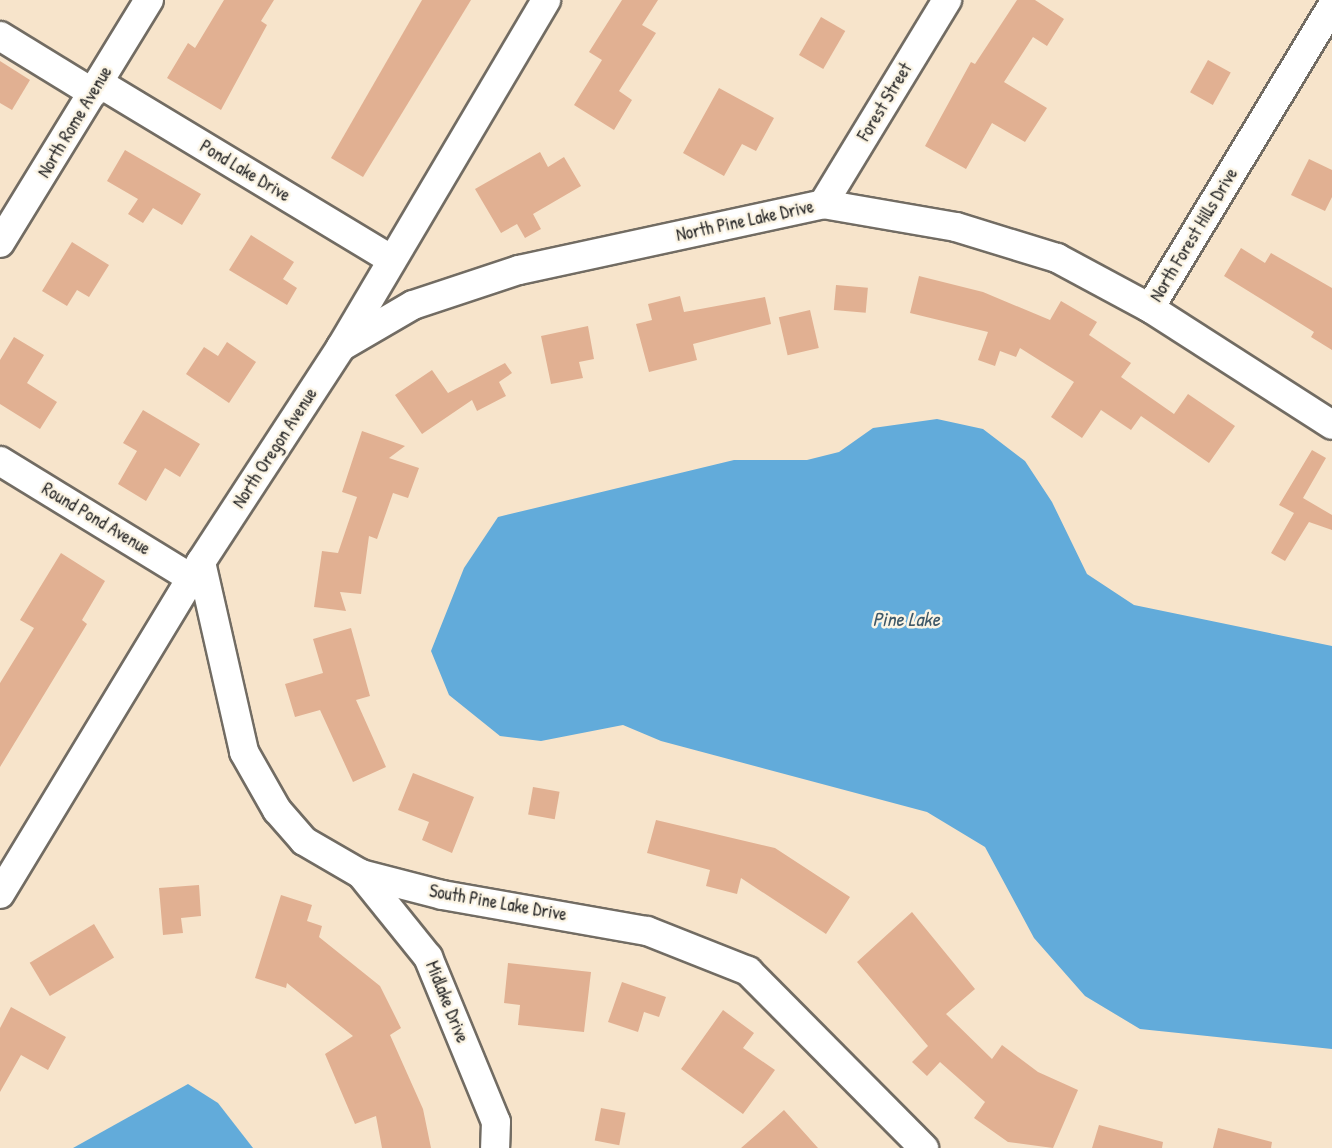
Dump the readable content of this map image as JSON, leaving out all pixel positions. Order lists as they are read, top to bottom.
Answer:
{
  "streets": {
    "street": [
      "Forest Street",
      "North Rome Avenue",
      "Pond Lake Drive",
      "North Pine Lake Drive",
      "North Forest Hills Drive",
      "North Oregon Avenue",
      "Round Pond Avenue",
      "South Pine Lake Drive",
      "Midlake Drive"
    ]
  },
  "crossings": [
    ["Forest Street", "North Pine Lake Drive"],
    ["North Rome Avenue", "Pond Lake Drive"],
    ["Pond Lake Drive", "North Oregon Avenue"],
    ["North Pine Lake Drive", "North Forest Hills Drive"],
    ["North Pine Lake Drive", "North Oregon Avenue"],
    ["North Oregon Avenue", "Round Pond Avenue"],
    ["North Oregon Avenue", "South Pine Lake Drive"],
    ["Round Pond Avenue", "South Pine Lake Drive"],
    ["South Pine Lake Drive", "Midlake Drive"]
  ],
  "water": ["Pine Lake"]
}
